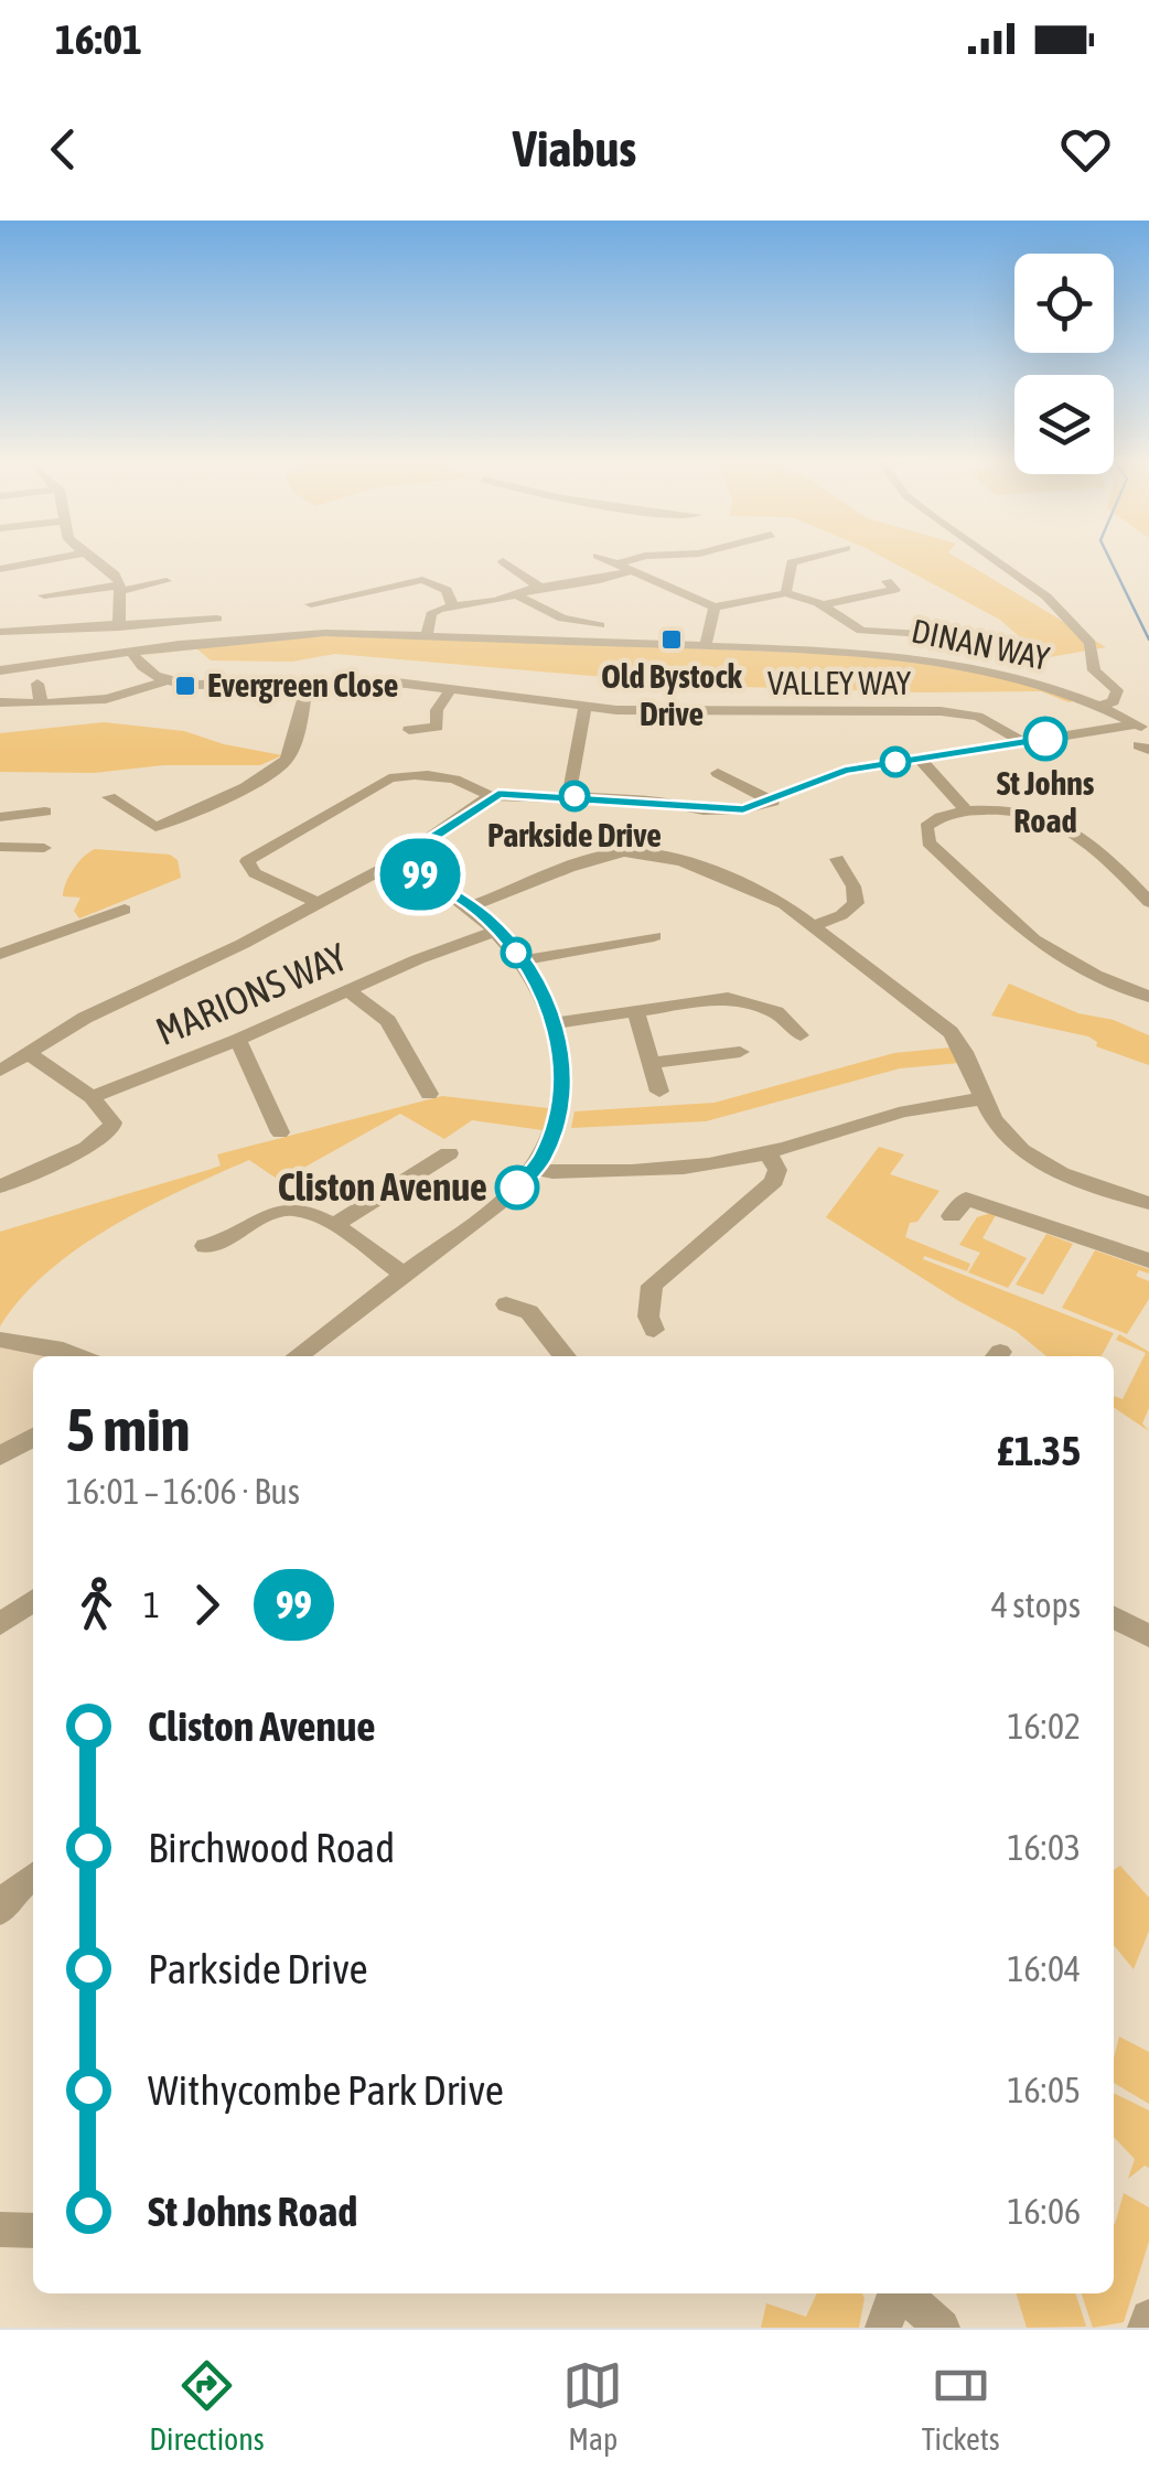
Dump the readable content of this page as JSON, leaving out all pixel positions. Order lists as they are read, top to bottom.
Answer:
{
  "streets": {
    "street": ["DINAN WAY", "VALLEY WAY", "MARIONS WAY"]
  },
  "places": {
    "transit": ["Old Bystock Drive", "Evergreen Close"],
    "other": ["St Johns Road", "Parkside Drive", "Cliston Avenue"]
  },
  "lines": ["bus line 99"],
  "page": {
    "status": "16:01",
    "header": "Viabus",
    "on_map": "99",
    "heading": ["5 min", "16:01 – 16:06 · Bus", "£1.35"],
    "legs": ["1", "99", "4 stops"],
    "list": [
      {
        "name": "Cliston Avenue",
        "value": "16:02"
      },
      {
        "name": "Birchwood Road",
        "value": "16:03"
      },
      {
        "name": "Parkside Drive",
        "value": "16:04"
      },
      {
        "name": "Withycombe Park Drive",
        "value": "16:05"
      },
      {
        "name": "St Johns Road",
        "value": "16:06"
      }
    ],
    "tabs": ["Directions", "Map", "Tickets"]
  }
}
